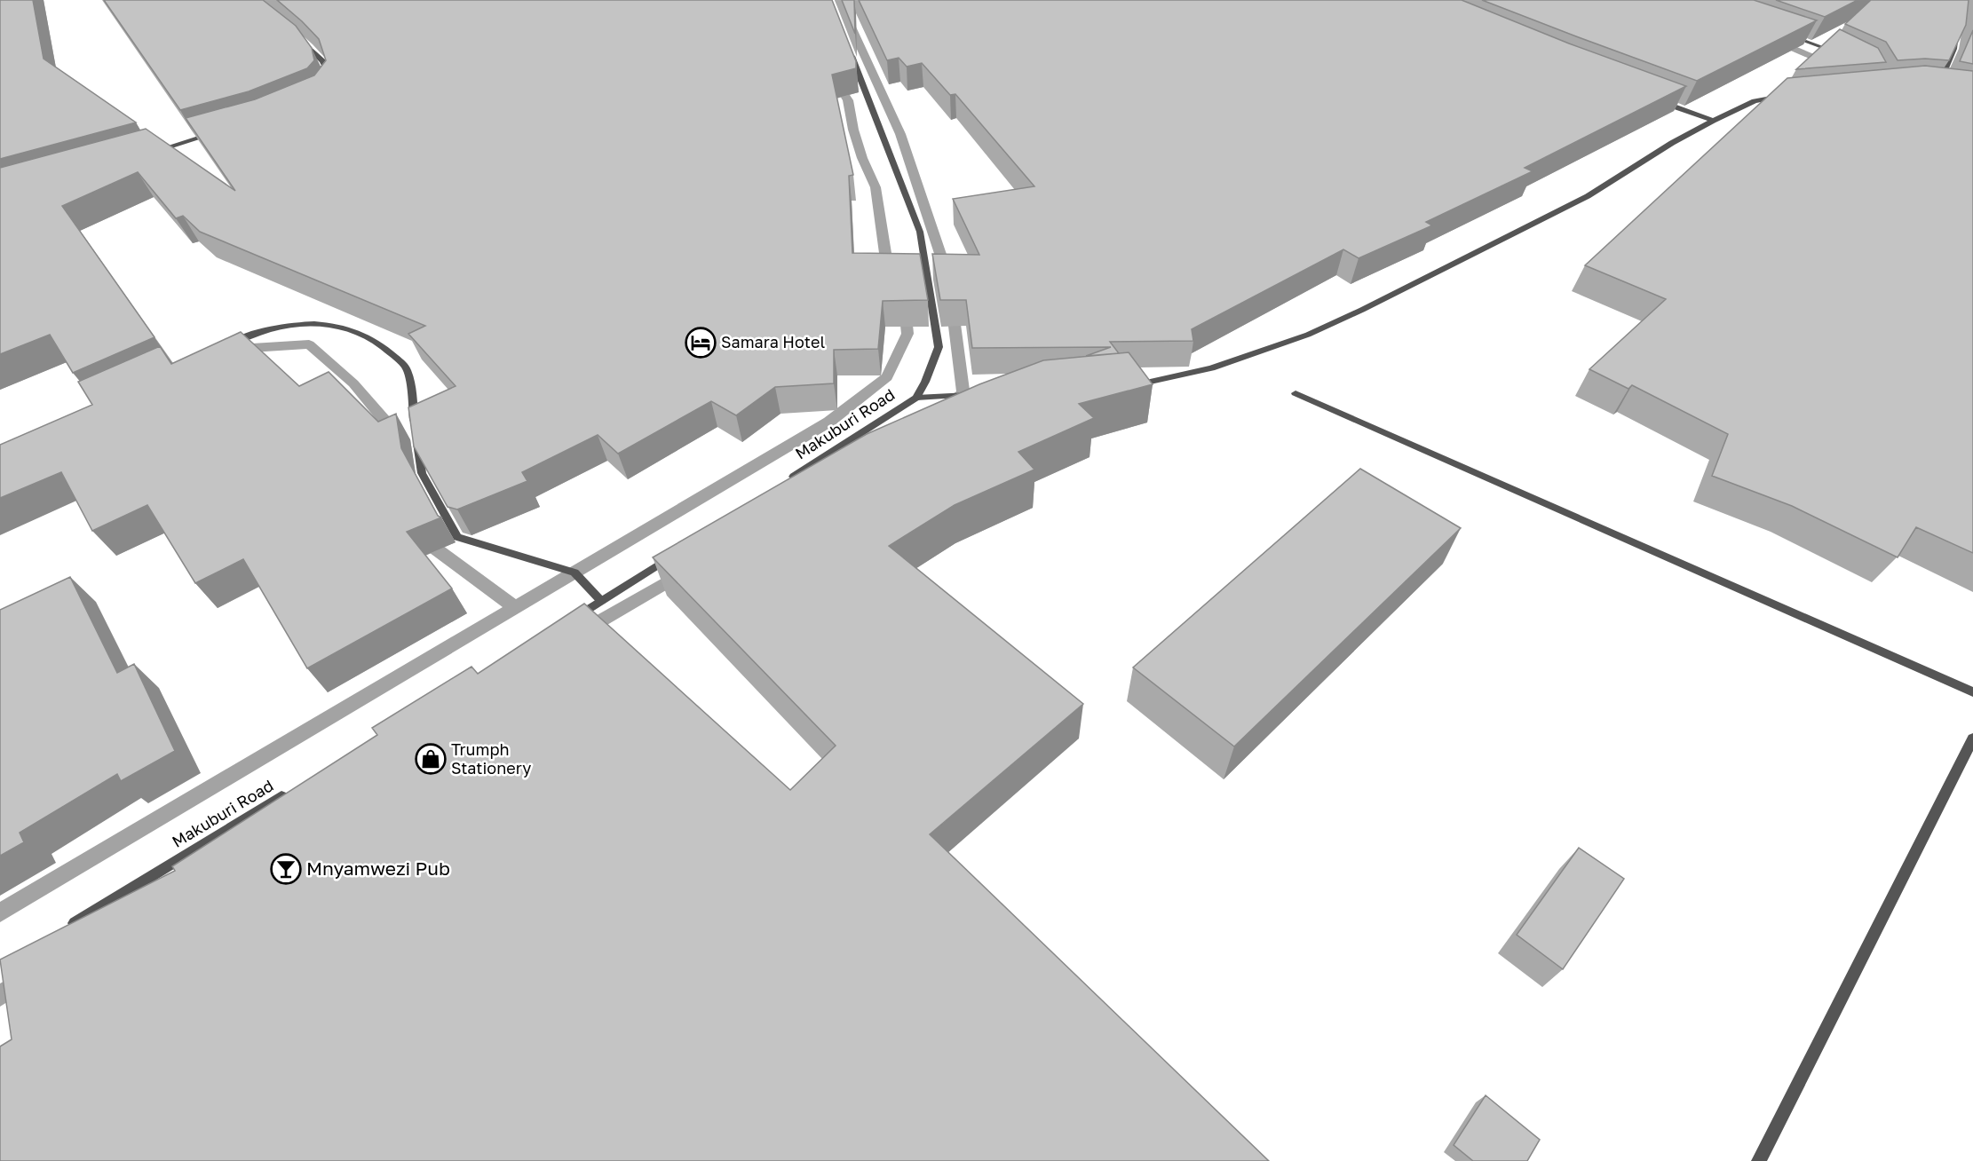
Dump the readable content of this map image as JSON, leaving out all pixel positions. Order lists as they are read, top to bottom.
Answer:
{
  "streets": {
    "street": ["Makuburi Road"]
  },
  "places": {
    "hotel": ["Samara Hotel"],
    "shop": ["Trumph Stationery"],
    "bar": ["Mnyamwezi Pub"]
  }
}
